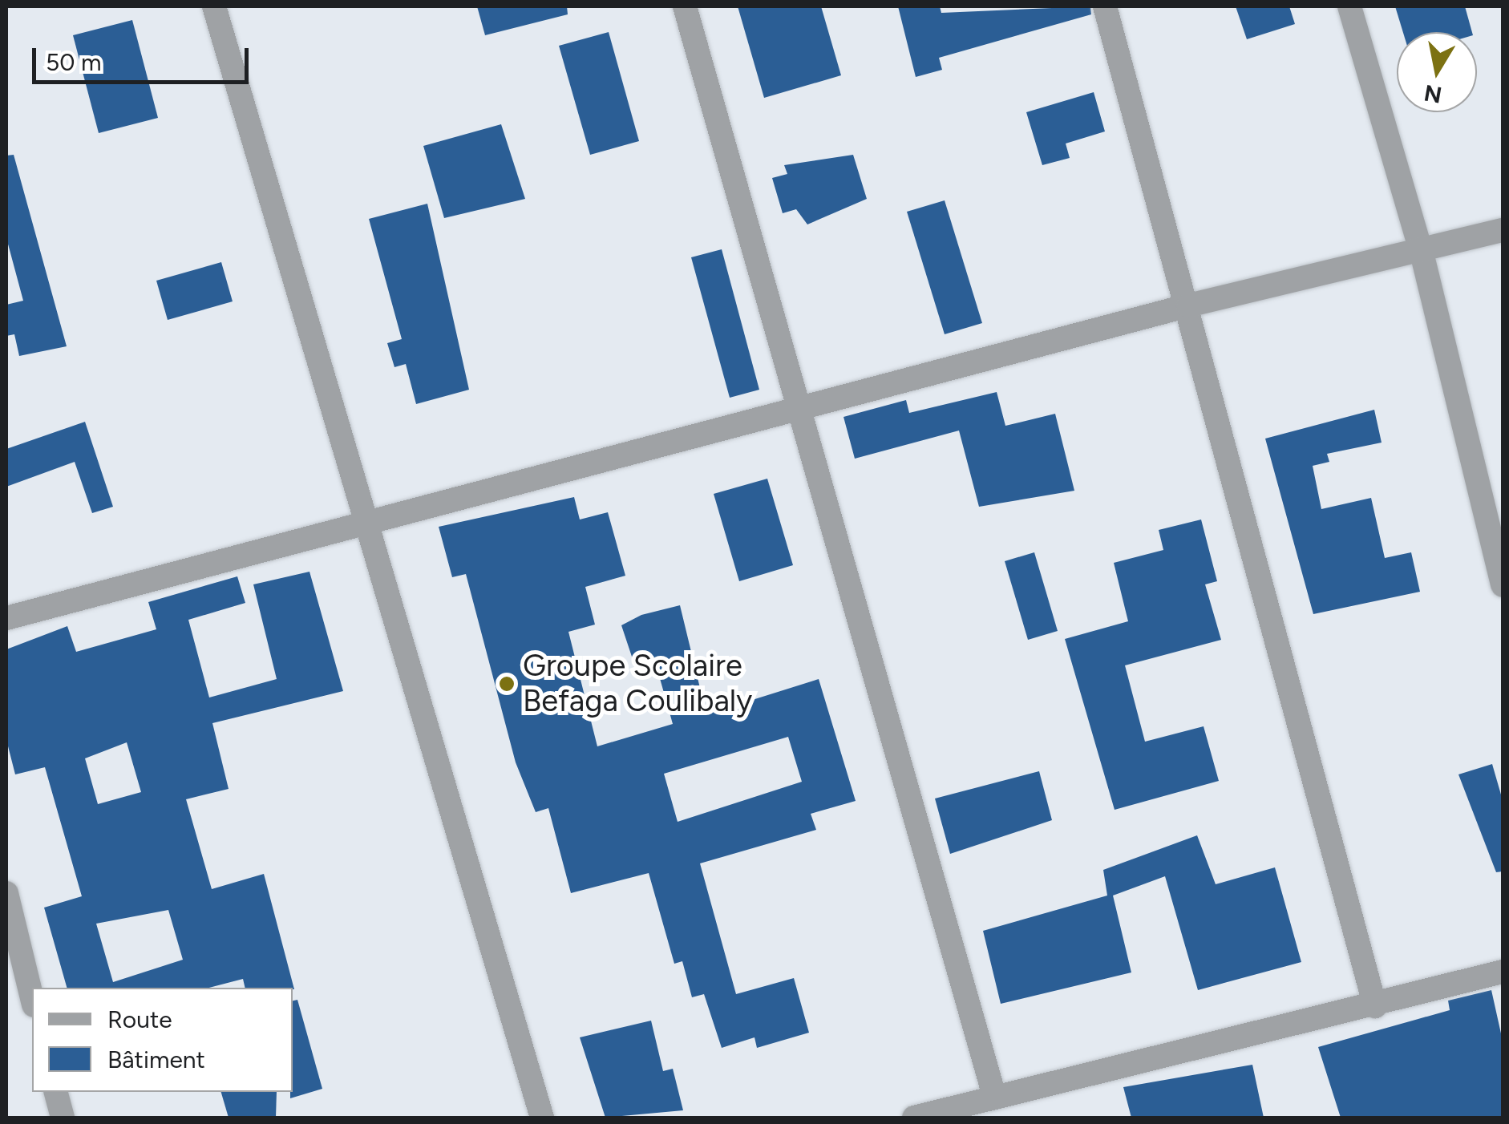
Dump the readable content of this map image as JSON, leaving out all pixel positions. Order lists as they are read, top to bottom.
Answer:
{
  "places": ["Groupe Scolaire Befaga Coulibaly"],
  "legend": ["Route", "Bâtiment"],
  "scale_bar": "50 m",
  "north": "bottom"
}
